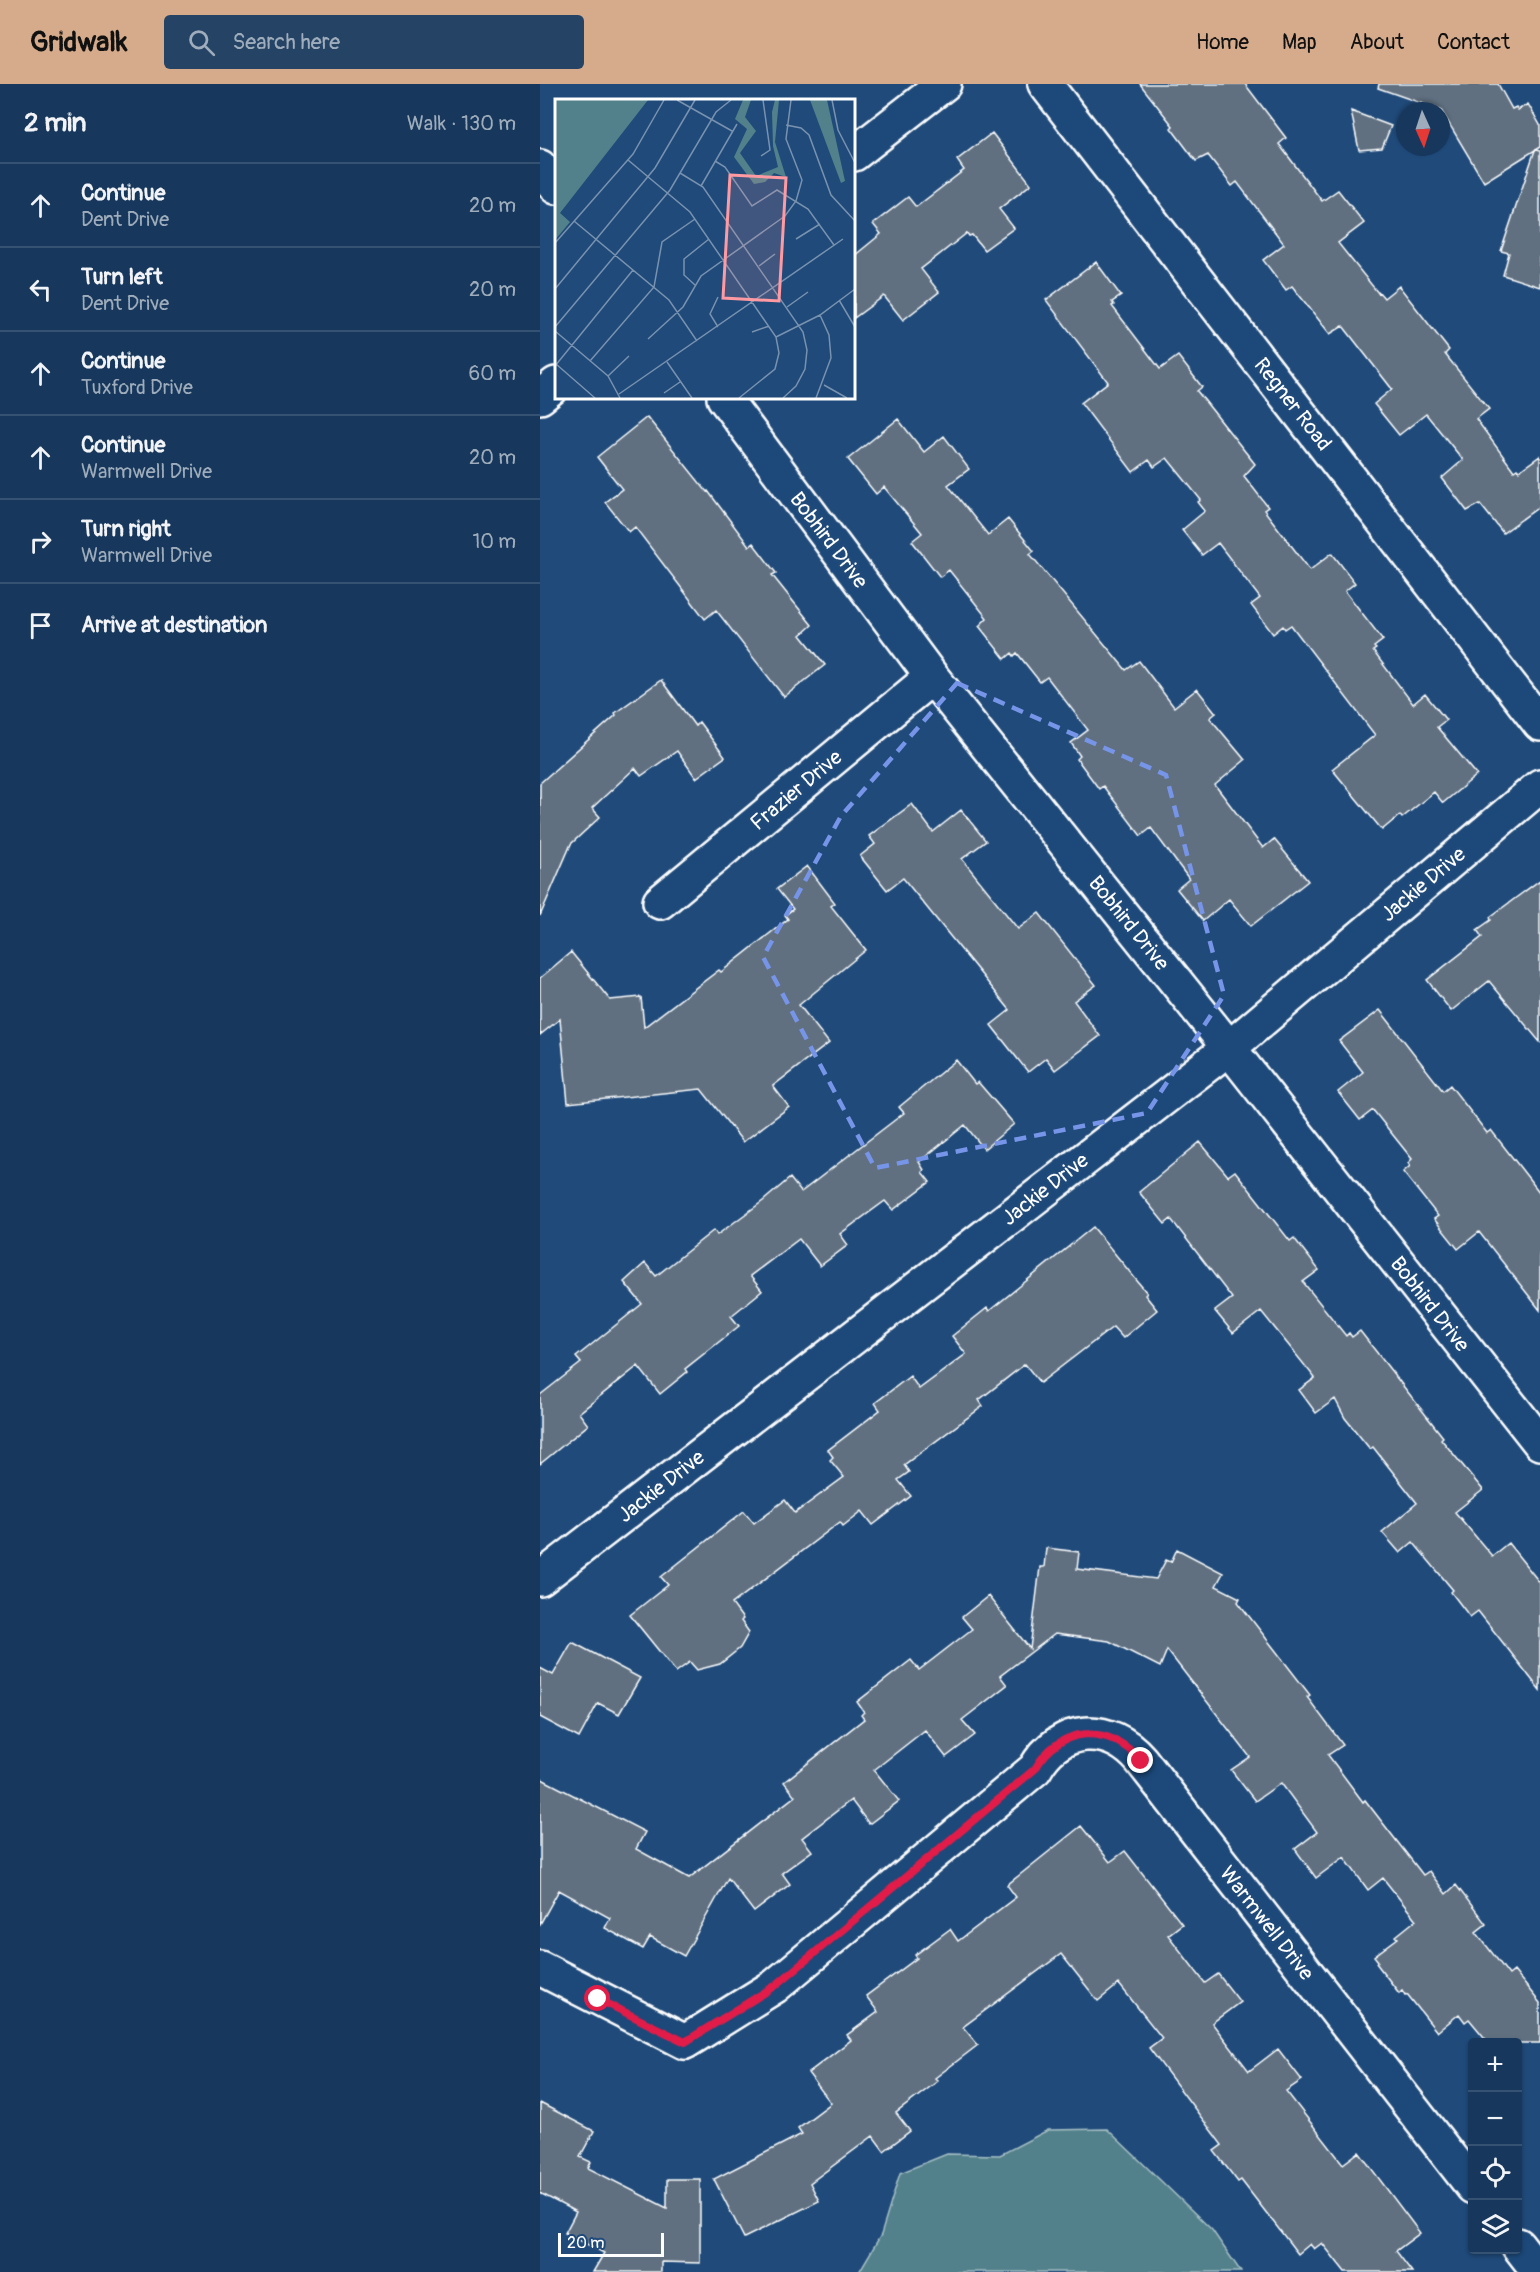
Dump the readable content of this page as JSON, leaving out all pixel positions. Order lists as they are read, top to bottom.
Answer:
{
  "streets": {
    "street": [
      "Regner Road",
      "Bobhird Drive",
      "Frazier Drive",
      "Jackie Drive",
      "Warmwell Drive"
    ]
  },
  "crossings": [
    ["Bobhird Drive", "Frazier Drive"],
    ["Bobhird Drive", "Jackie Drive"]
  ],
  "scale_bar": "20 m",
  "north": "bottom",
  "page": {
    "header": "Gridwalk",
    "search": "Search here",
    "nav": [
      "Home",
      "Map",
      "About",
      "Contact"
    ],
    "heading": ["2 min", "Walk · 130 m"],
    "list": [
      ["Continue", "Dent Drive", "20 m"],
      ["Turn left", "Dent Drive", "20 m"],
      ["Continue", "Tuxford Drive", "60 m"],
      ["Continue", "Warmwell Drive", "20 m"],
      ["Turn right", "Warmwell Drive", "10 m"],
      "Arrive at destination"
    ],
    "map_buttons": ["+", "−"],
    "scale": "20 m"
  }
}
